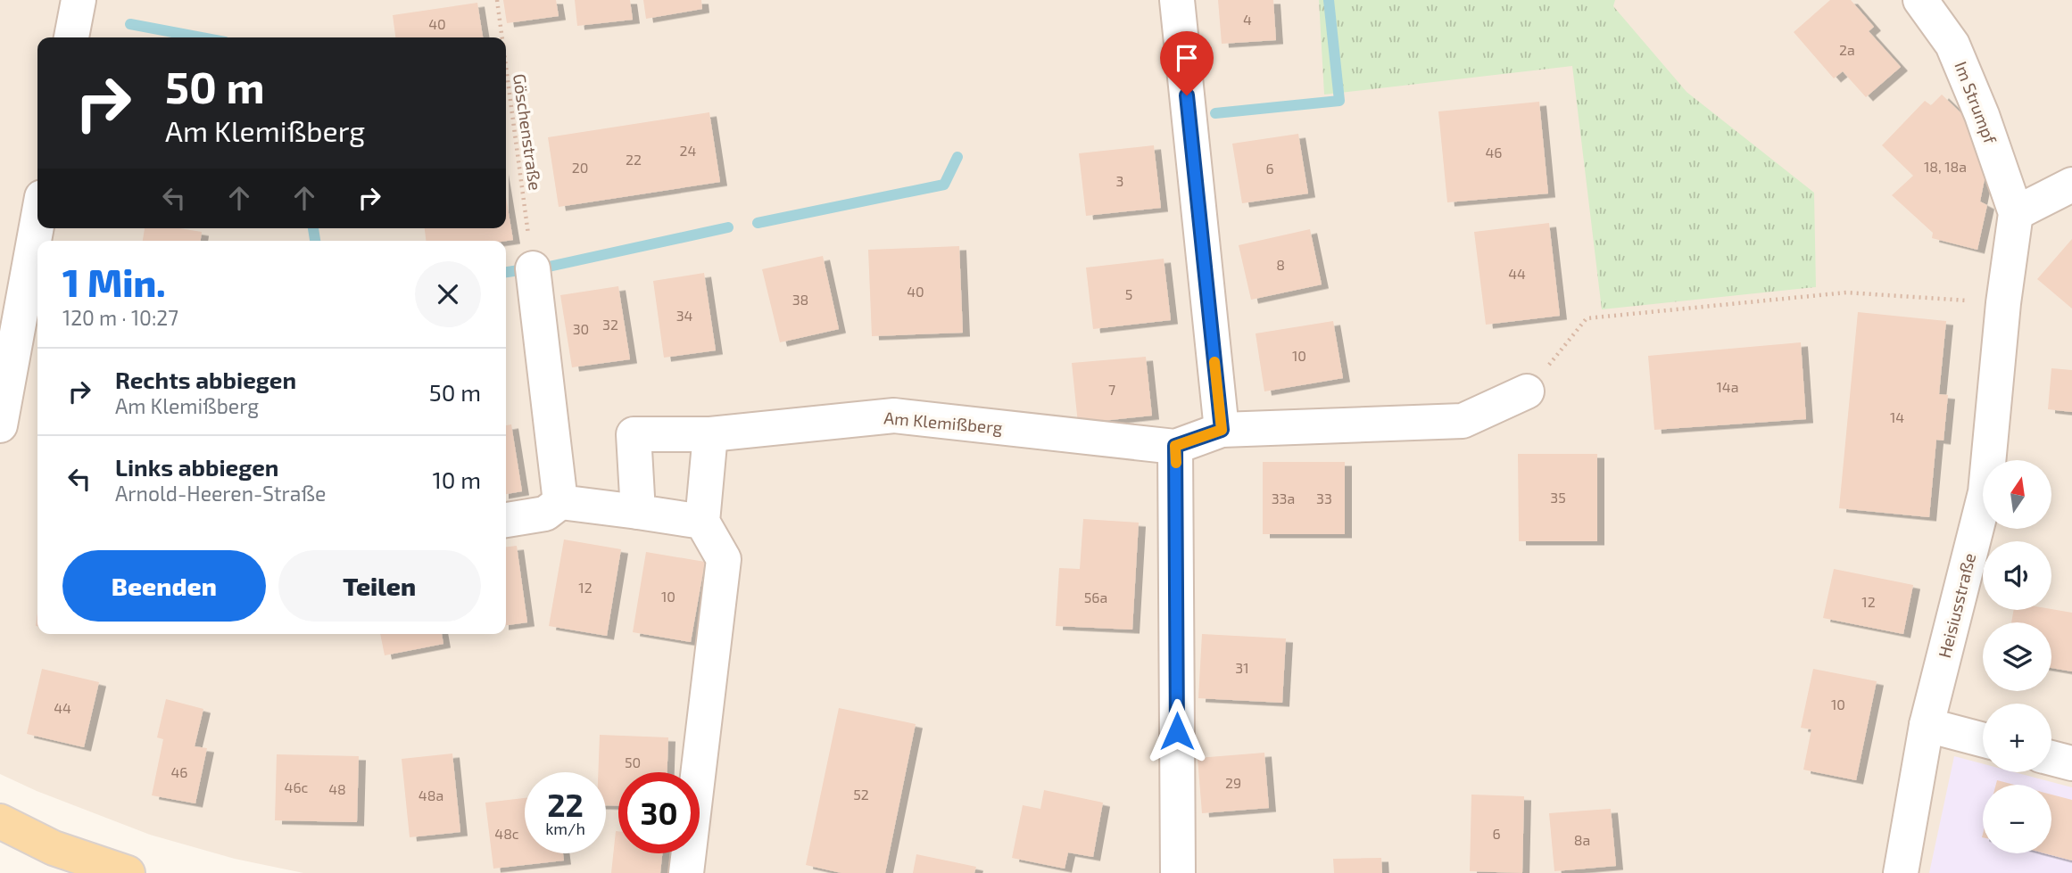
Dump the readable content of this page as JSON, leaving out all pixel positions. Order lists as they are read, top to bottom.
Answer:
{
  "streets": {
    "street": ["Im Strumpf", "Am Klemißberg", "Heisiusstraße"],
    "path": ["Göschenstraße"]
  },
  "crossings": [
    ["Im Strumpf", "Heisiusstraße"]
  ],
  "house_numbers": [
    "4",
    "40",
    "2a",
    "24",
    "46",
    "22",
    "18, 18a",
    "20",
    "6",
    "3",
    "8",
    "44",
    "40",
    "5",
    "38",
    "34",
    "32",
    "30",
    "10",
    "14a",
    "7",
    "14",
    "35",
    "33a",
    "33",
    "12",
    "10",
    "56a",
    "12",
    "31",
    "10",
    "44",
    "50",
    "46",
    "29",
    "46c",
    "48",
    "52",
    "48a",
    "48c",
    "6",
    "8a"
  ],
  "north": "top",
  "page": {
    "turn": ["50 m", "Am Klemißberg"],
    "heading": ["1 Min.", "120 m · 10:27"],
    "list": [
      {
        "name": "Rechts abbiegen",
        "note": "Am Klemißberg",
        "value": "50 m"
      },
      {
        "name": "Links abbiegen",
        "note": "Arnold-Heeren-Straße",
        "value": "10 m"
      }
    ],
    "map_buttons": ["+", "−"],
    "buttons": ["Beenden", "Teilen"],
    "speed": "22 km/h",
    "limit": "30"
  }
}
